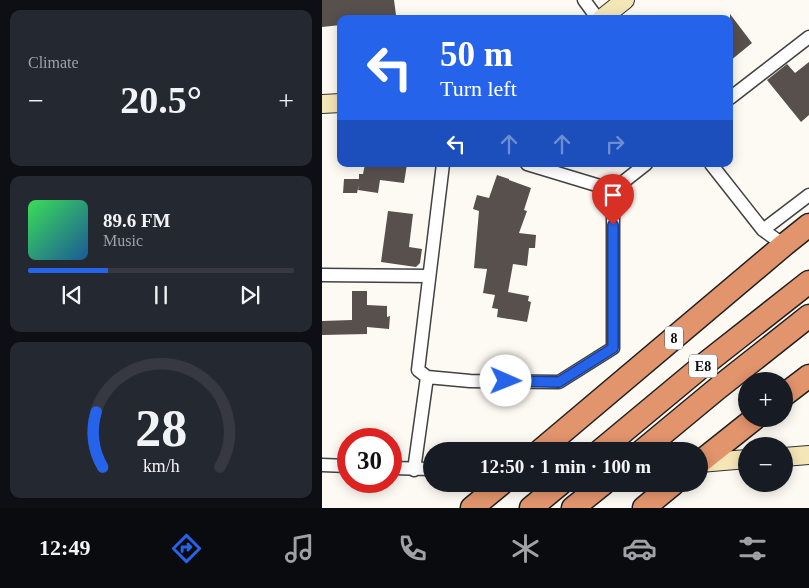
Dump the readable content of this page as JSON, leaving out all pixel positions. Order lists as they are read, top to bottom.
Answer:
{
  "streets": {
    "highway": ["8", "E8"]
  },
  "page": {
    "tile": "Climate",
    "turn": ["50 m", "Turn left"],
    "heat": ["−", "20.5°", "+"],
    "song": ["89.6 FM", "Music"],
    "map_buttons": ["+", "−"],
    "limit": "30",
    "trip": "12:50 · 1 min · 100 m",
    "tabs": "12:49",
    "gauge": ["28", "km/h"]
  }
}
